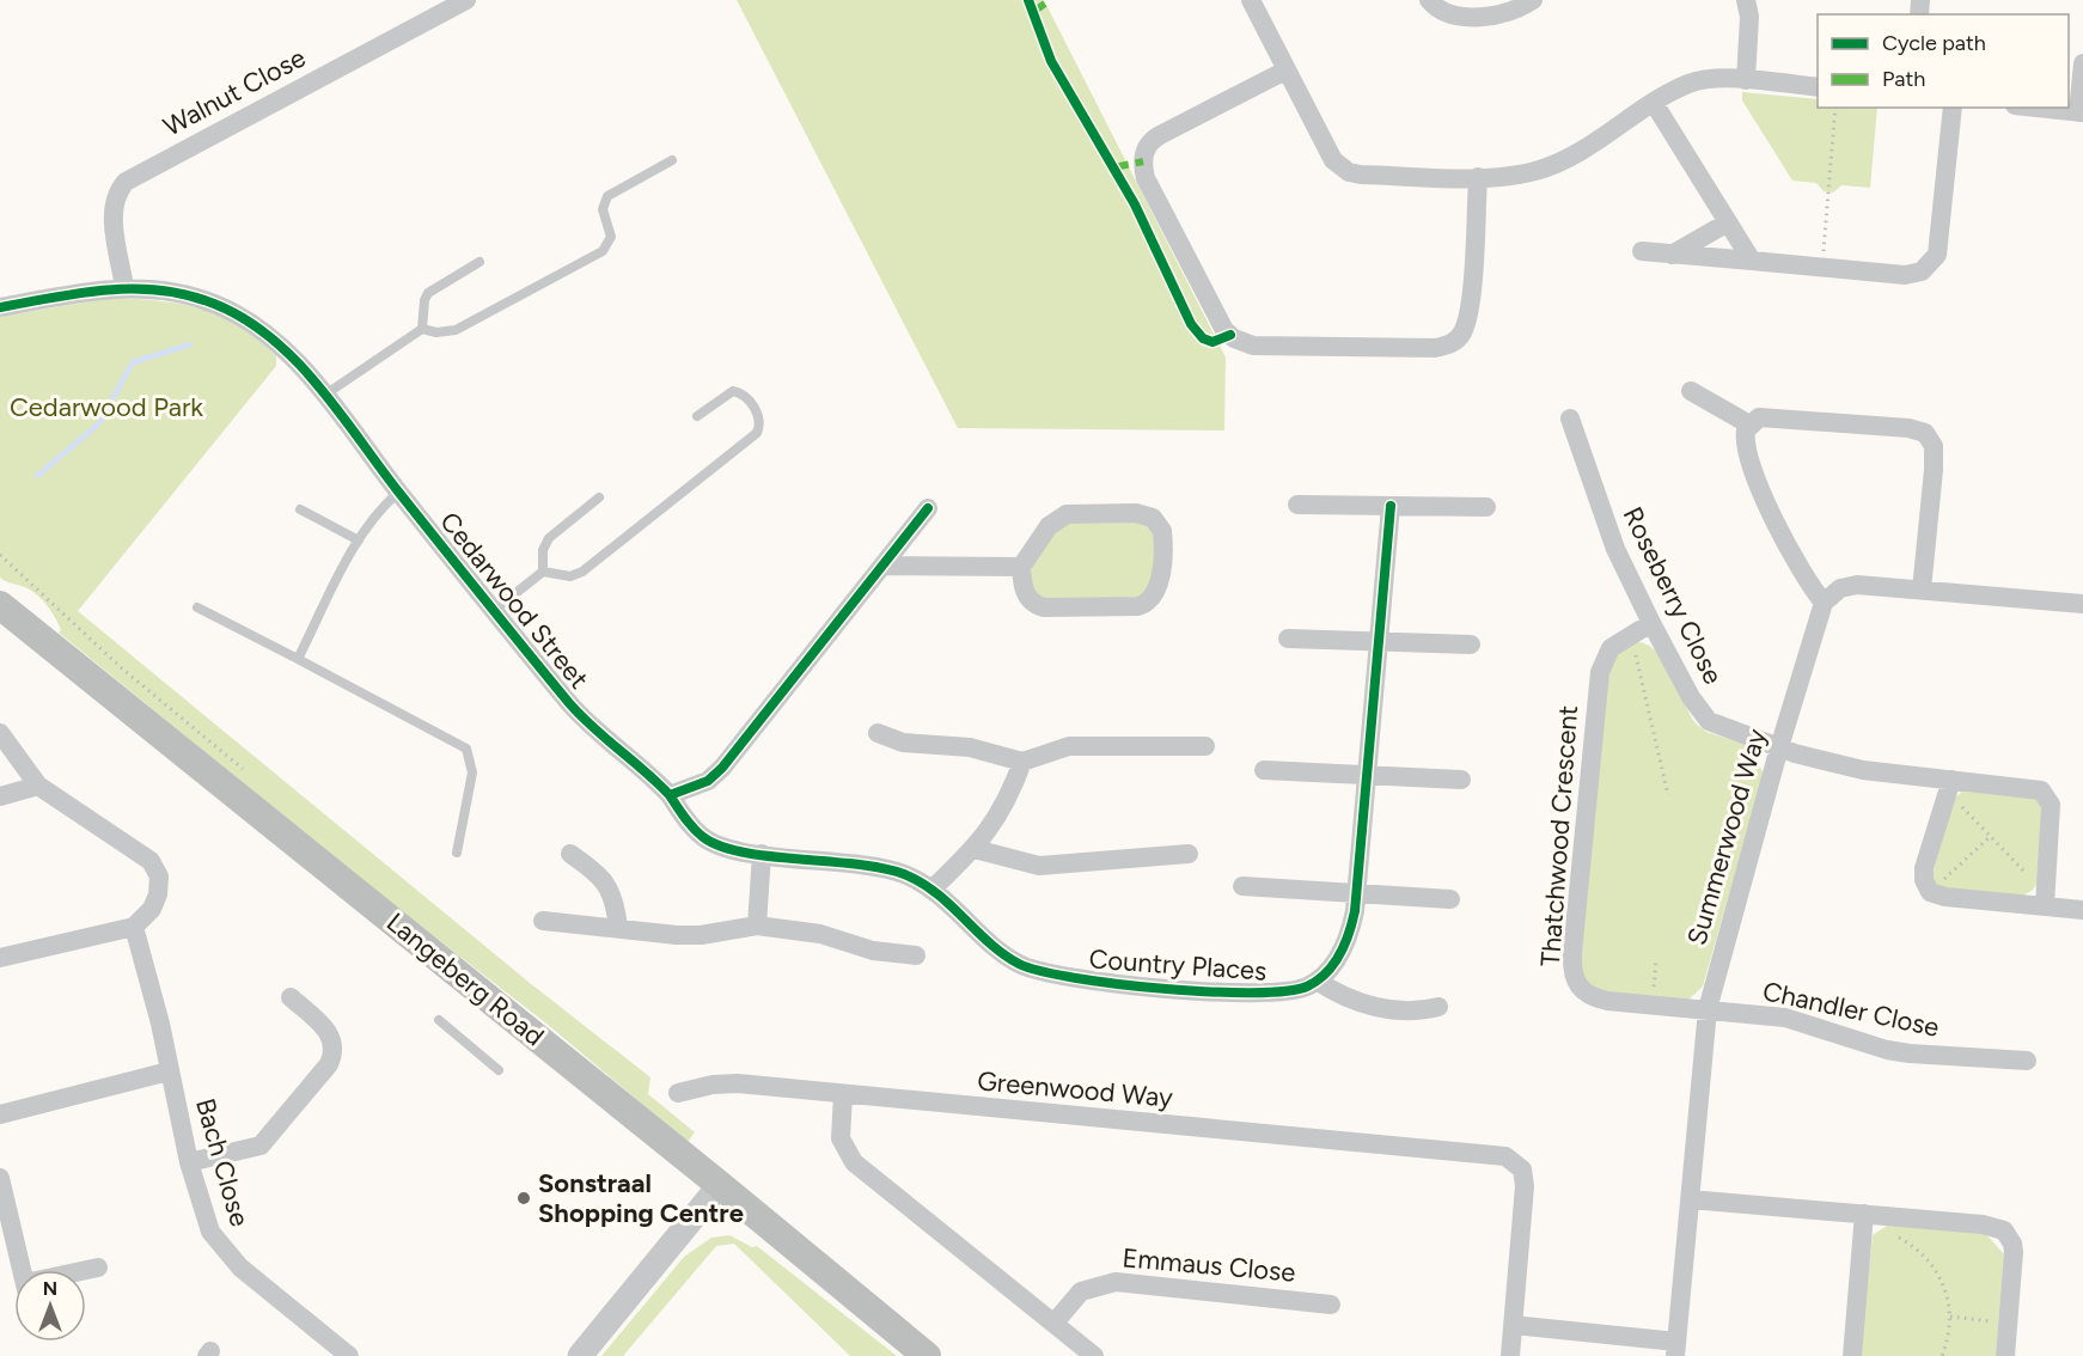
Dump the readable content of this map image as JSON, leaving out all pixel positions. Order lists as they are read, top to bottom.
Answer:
{
  "streets": {
    "main road": ["Langeberg Road"],
    "street": [
      "Walnut Close",
      "Roseberry Close",
      "Cedarwood Street",
      "Thatchwood Crescent",
      "Summerwood Way",
      "Country Places",
      "Chandler Close",
      "Greenwood Way",
      "Bach Close",
      "Emmaus Close"
    ]
  },
  "crossings": [
    ["Walnut Close", "Cedarwood Street"],
    ["Roseberry Close", "Thatchwood Crescent"],
    ["Roseberry Close", "Summerwood Way"],
    ["Cedarwood Street", "Country Places"],
    ["Thatchwood Crescent", "Summerwood Way"],
    ["Thatchwood Crescent", "Chandler Close"],
    ["Summerwood Way", "Chandler Close"]
  ],
  "parks": ["Cedarwood Park"],
  "places": ["Sonstraal Shopping Centre"],
  "legend": ["Cycle path", "Path"],
  "north": "top"
}
